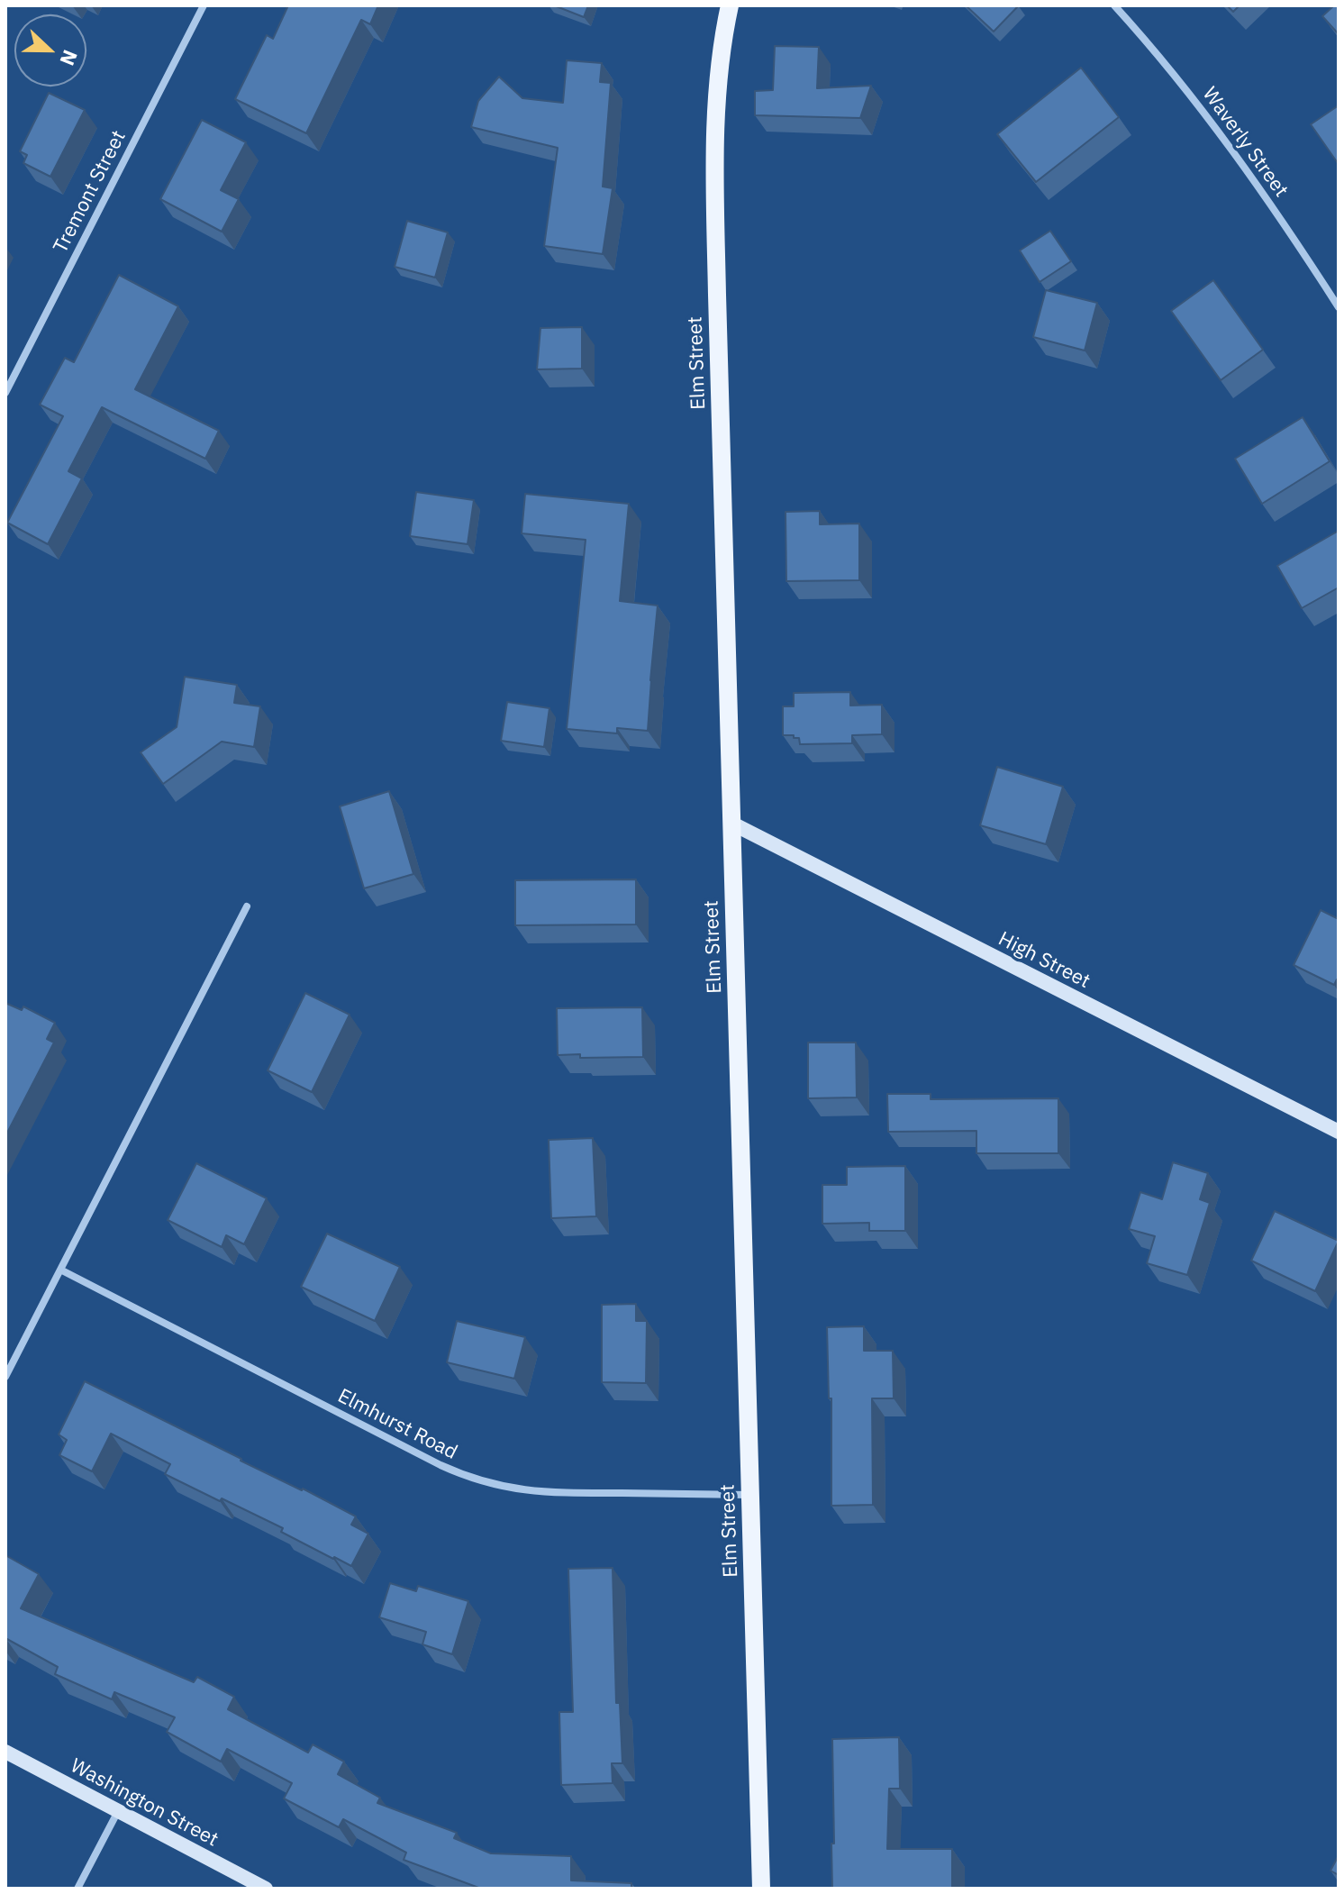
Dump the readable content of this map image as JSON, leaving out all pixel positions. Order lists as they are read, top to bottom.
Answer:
{
  "streets": {
    "main road": ["Elm Street"],
    "street": [
      "Waverly Street",
      "Tremont Street",
      "High Street",
      "Elmhurst Road",
      "Washington Street"
    ]
  },
  "crossings": [
    ["Elm Street", "High Street"],
    ["Elm Street", "Elmhurst Road"]
  ],
  "north": "right"
}
